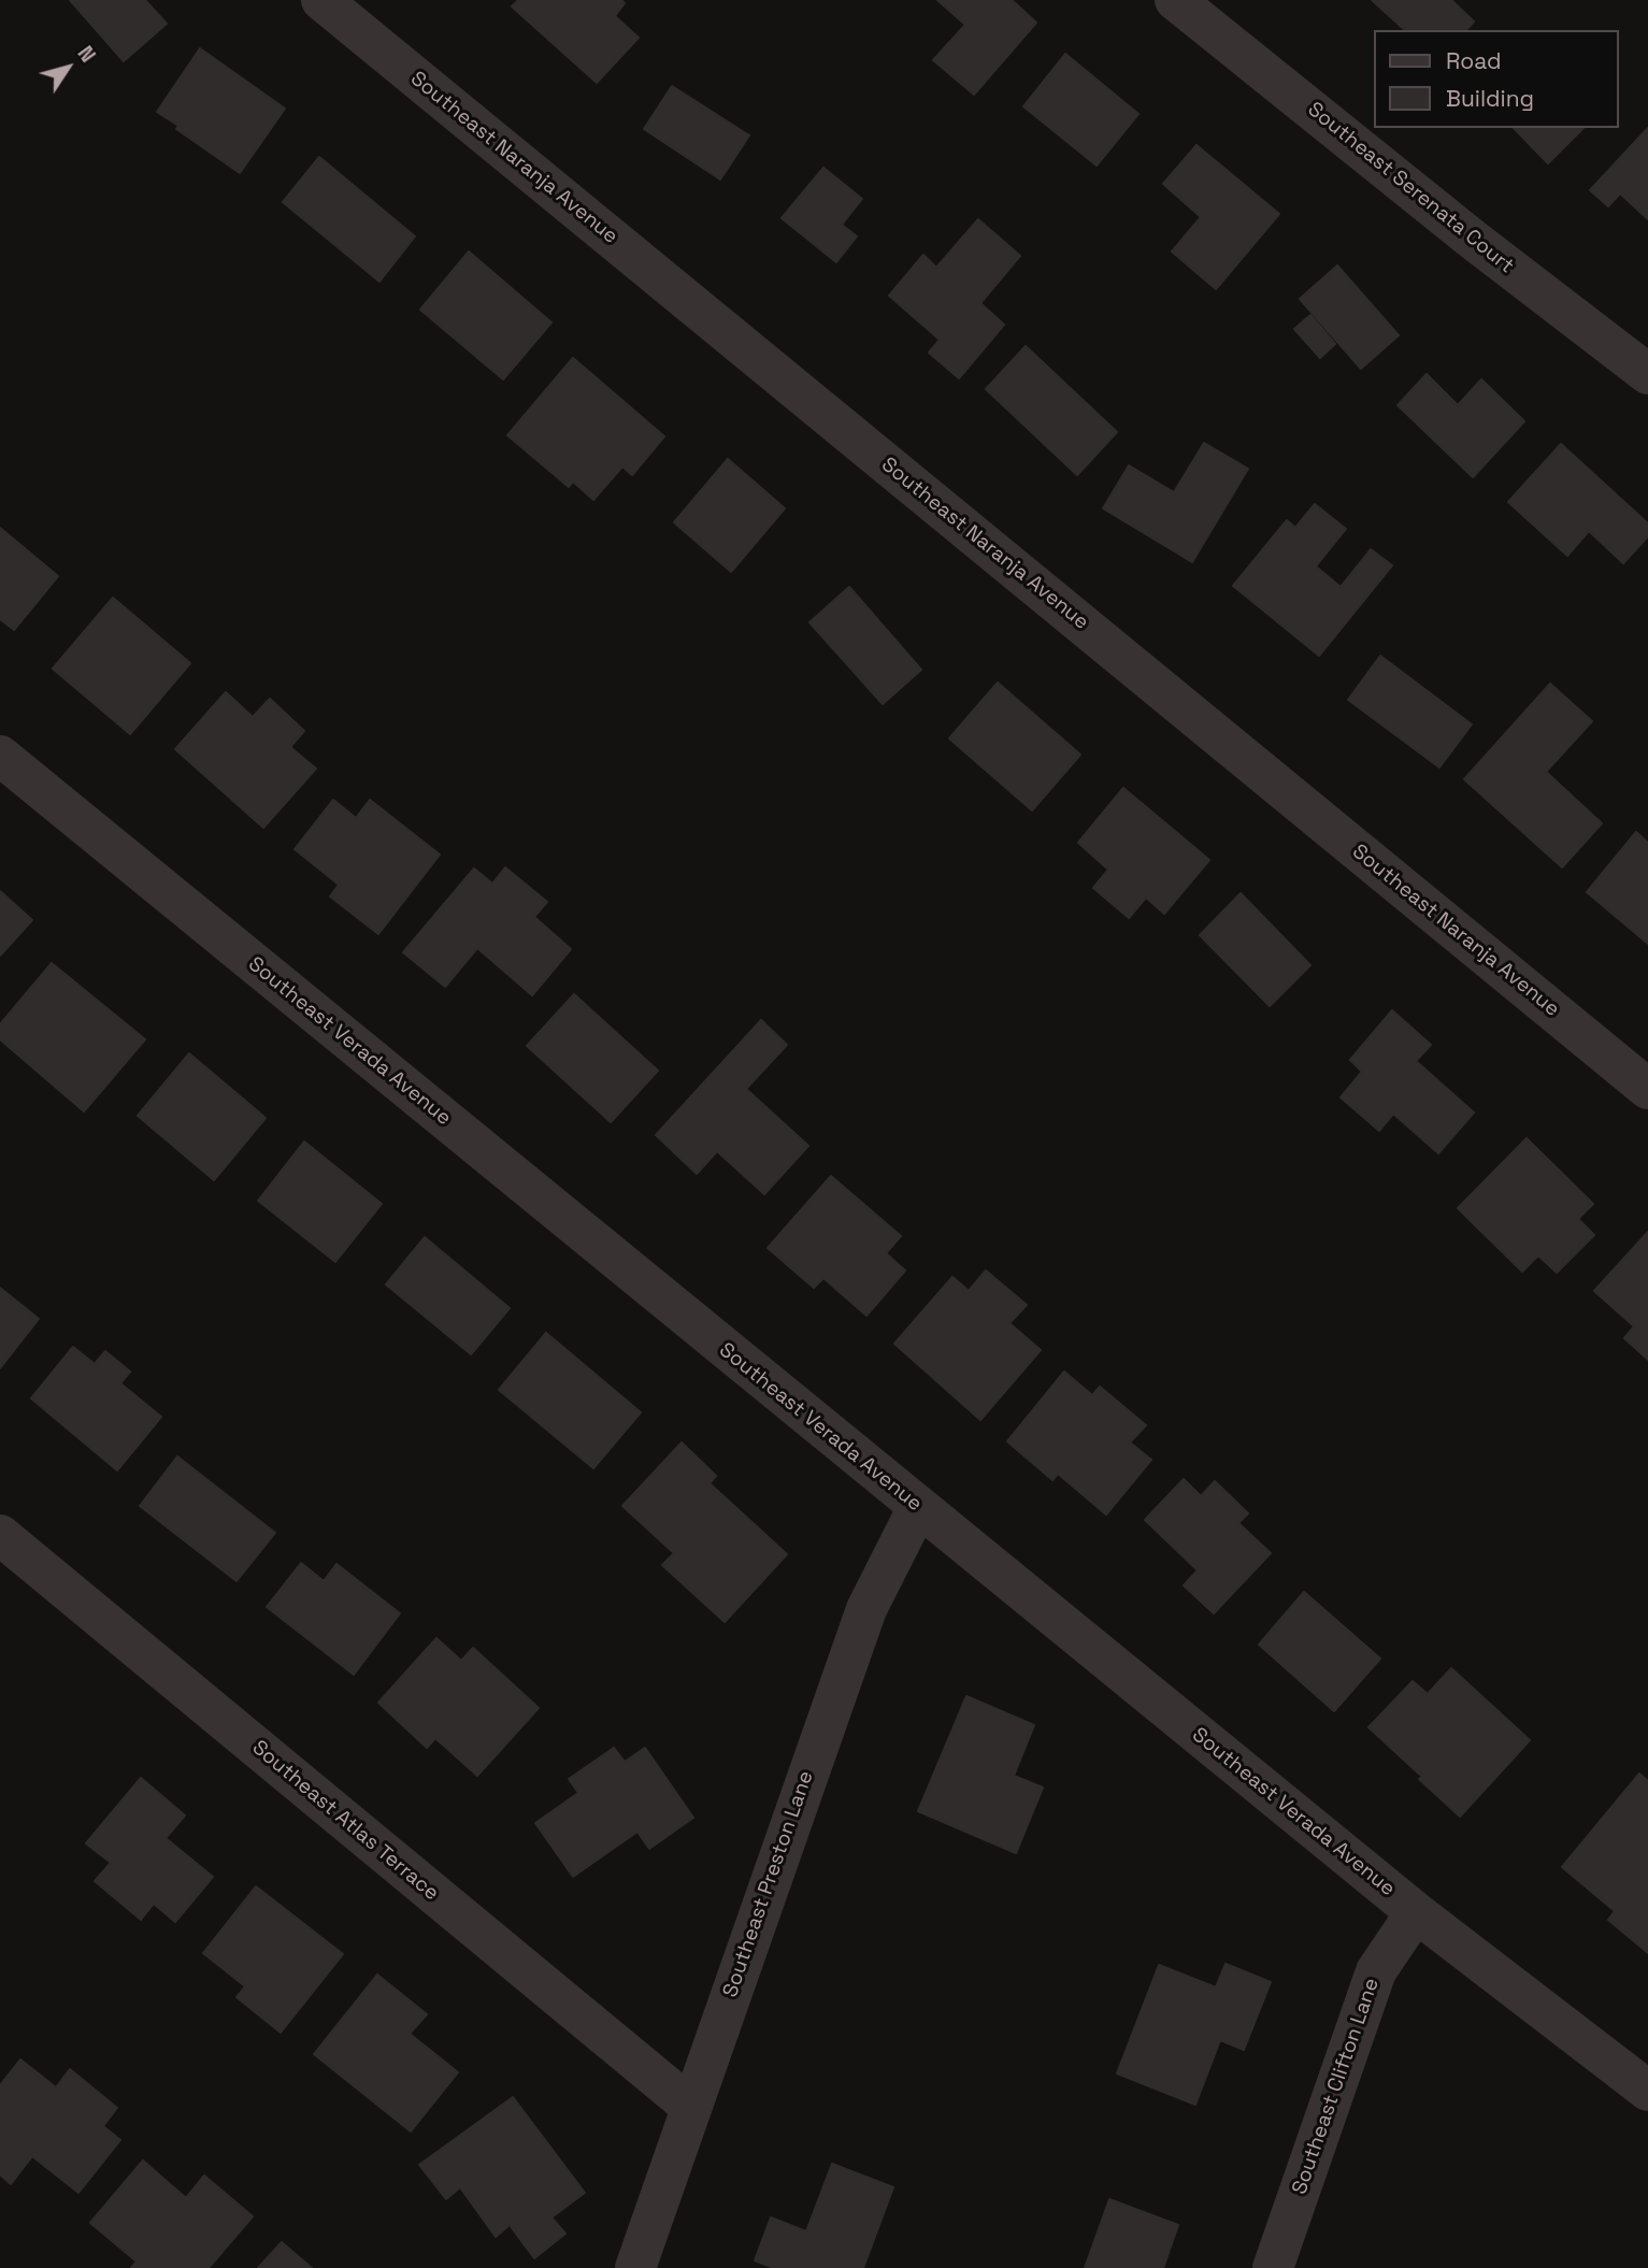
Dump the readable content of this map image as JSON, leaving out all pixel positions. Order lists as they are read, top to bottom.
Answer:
{
  "streets": {
    "street": [
      "Southeast Naranja Avenue",
      "Southeast Serenata Court",
      "Southeast Verada Avenue",
      "Southeast Atlas Terrace",
      "Southeast Preston Lane",
      "Southeast Clifton Lane"
    ]
  },
  "crossings": [
    ["Southeast Verada Avenue", "Southeast Preston Lane"],
    ["Southeast Verada Avenue", "Southeast Clifton Lane"],
    ["Southeast Atlas Terrace", "Southeast Preston Lane"]
  ],
  "legend": ["Road", "Building"],
  "north": "top right"
}
